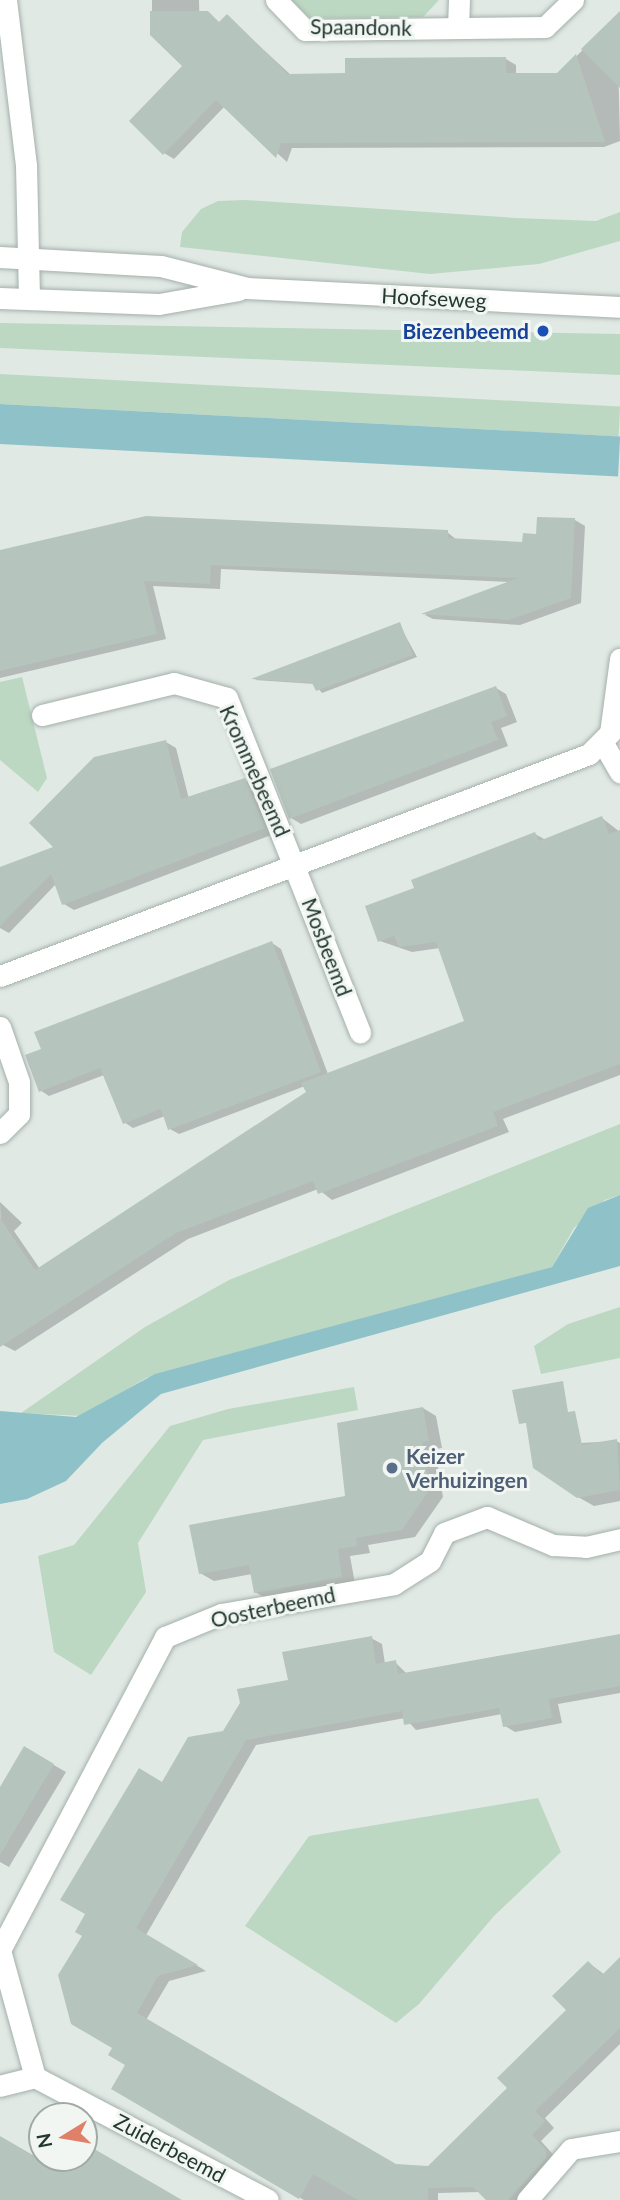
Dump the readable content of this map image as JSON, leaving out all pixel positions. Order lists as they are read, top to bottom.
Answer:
{
  "streets": {
    "street": [
      "Spaandonk",
      "Hoofseweg",
      "Krommebeemd",
      "Mosbeemd",
      "Oosterbeemd",
      "Zuiderbeemd"
    ]
  },
  "crossings": [
    ["Krommebeemd", "Mosbeemd"]
  ],
  "places": ["Biezenbeemd", "Keizer Verhuizingen"],
  "north": "left"
}
